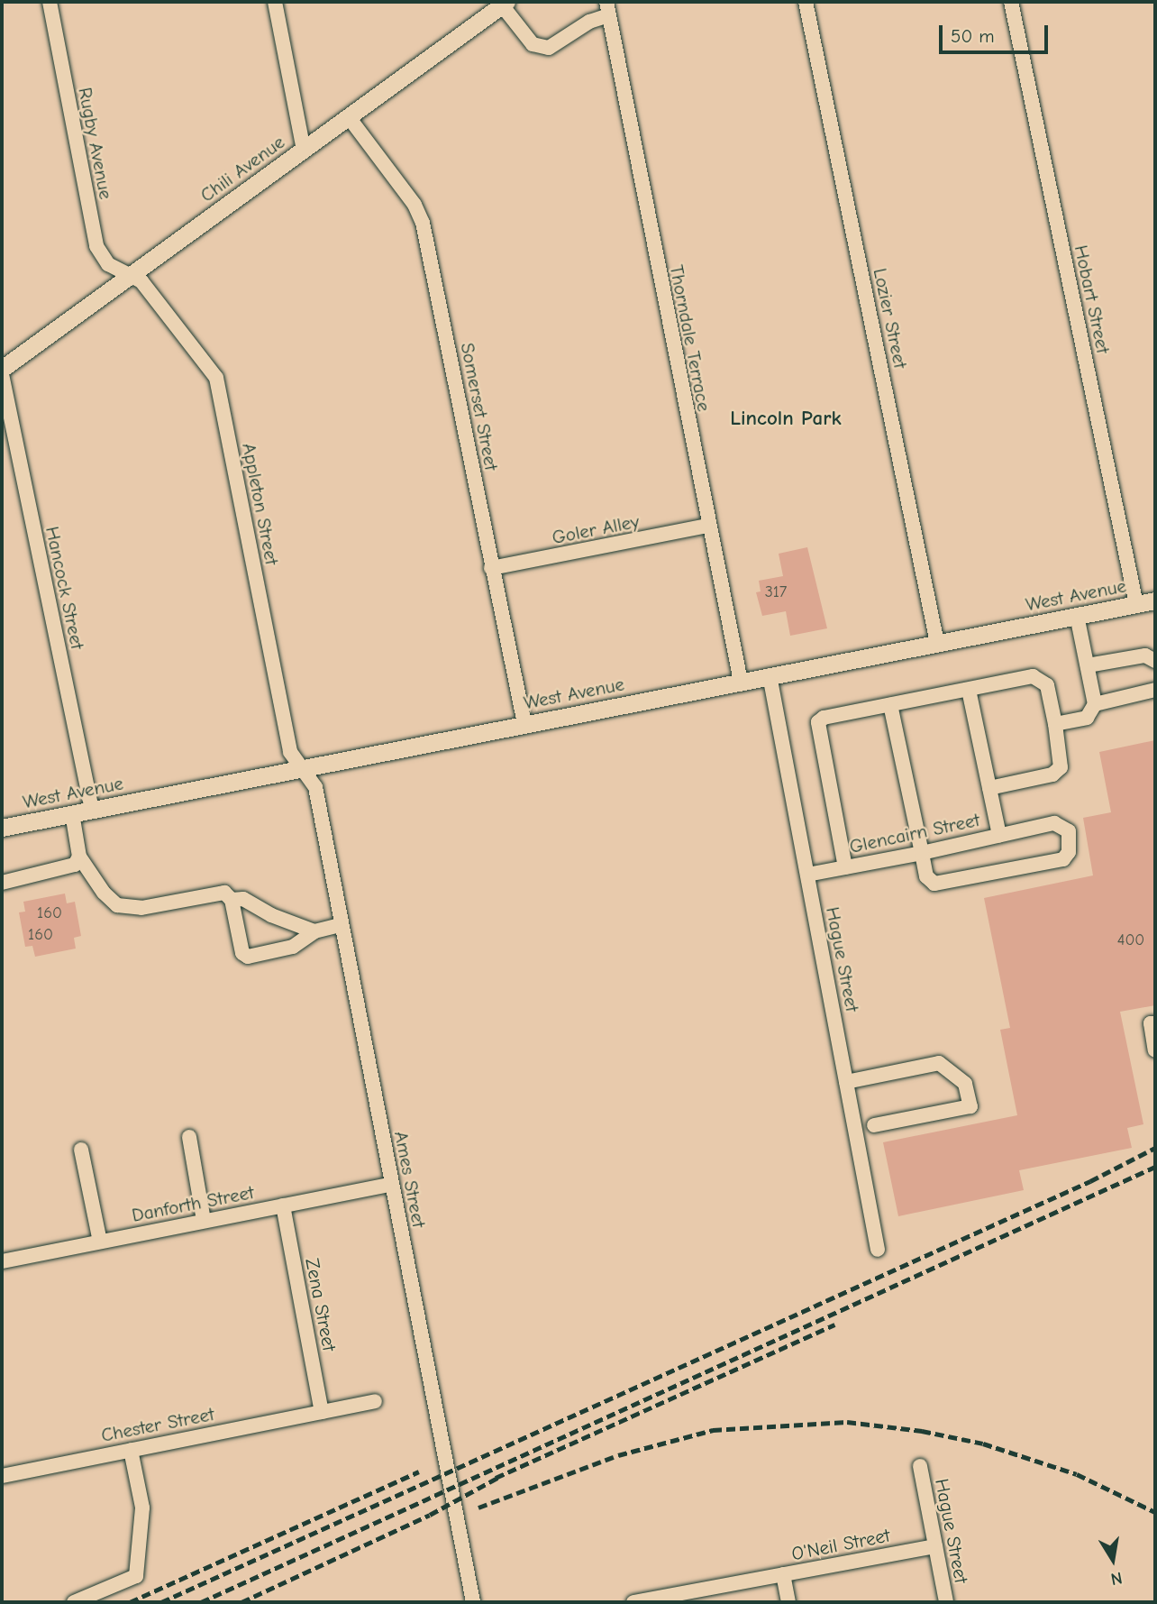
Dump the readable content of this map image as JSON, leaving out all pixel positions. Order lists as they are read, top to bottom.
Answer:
{
  "streets": {
    "main road": ["Chili Avenue", "West Avenue"],
    "street": [
      "Rugby Avenue",
      "Hobart Street",
      "Lozier Street",
      "Thorndale Terrace",
      "Somerset Street",
      "Appleton Street",
      "Goler Alley",
      "Hancock Street",
      "Glencairn Street",
      "Hague Street",
      "Ames Street",
      "Danforth Street",
      "Zena Street",
      "Chester Street",
      "O'Neil Street"
    ]
  },
  "crossings": [
    ["Rugby Avenue", "Chili Avenue"],
    ["Rugby Avenue", "Appleton Street"],
    ["Chili Avenue", "Somerset Street"],
    ["Chili Avenue", "Appleton Street"],
    ["Hobart Street", "West Avenue"],
    ["Lozier Street", "West Avenue"],
    ["Thorndale Terrace", "Goler Alley"],
    ["Thorndale Terrace", "West Avenue"],
    ["Somerset Street", "Goler Alley"],
    ["Somerset Street", "West Avenue"],
    ["Appleton Street", "West Avenue"],
    ["Appleton Street", "Ames Street"],
    ["Hancock Street", "West Avenue"],
    ["West Avenue", "Hague Street"],
    ["West Avenue", "Ames Street"],
    ["Glencairn Street", "Hague Street"],
    ["Hague Street", "O'Neil Street"],
    ["Ames Street", "Danforth Street"],
    ["Danforth Street", "Zena Street"],
    ["Zena Street", "Chester Street"]
  ],
  "districts": ["Lincoln Park"],
  "house_numbers": [
    "317",
    "160",
    "160",
    "400"
  ],
  "scale_bar": "50 m",
  "north": "bottom"
}
